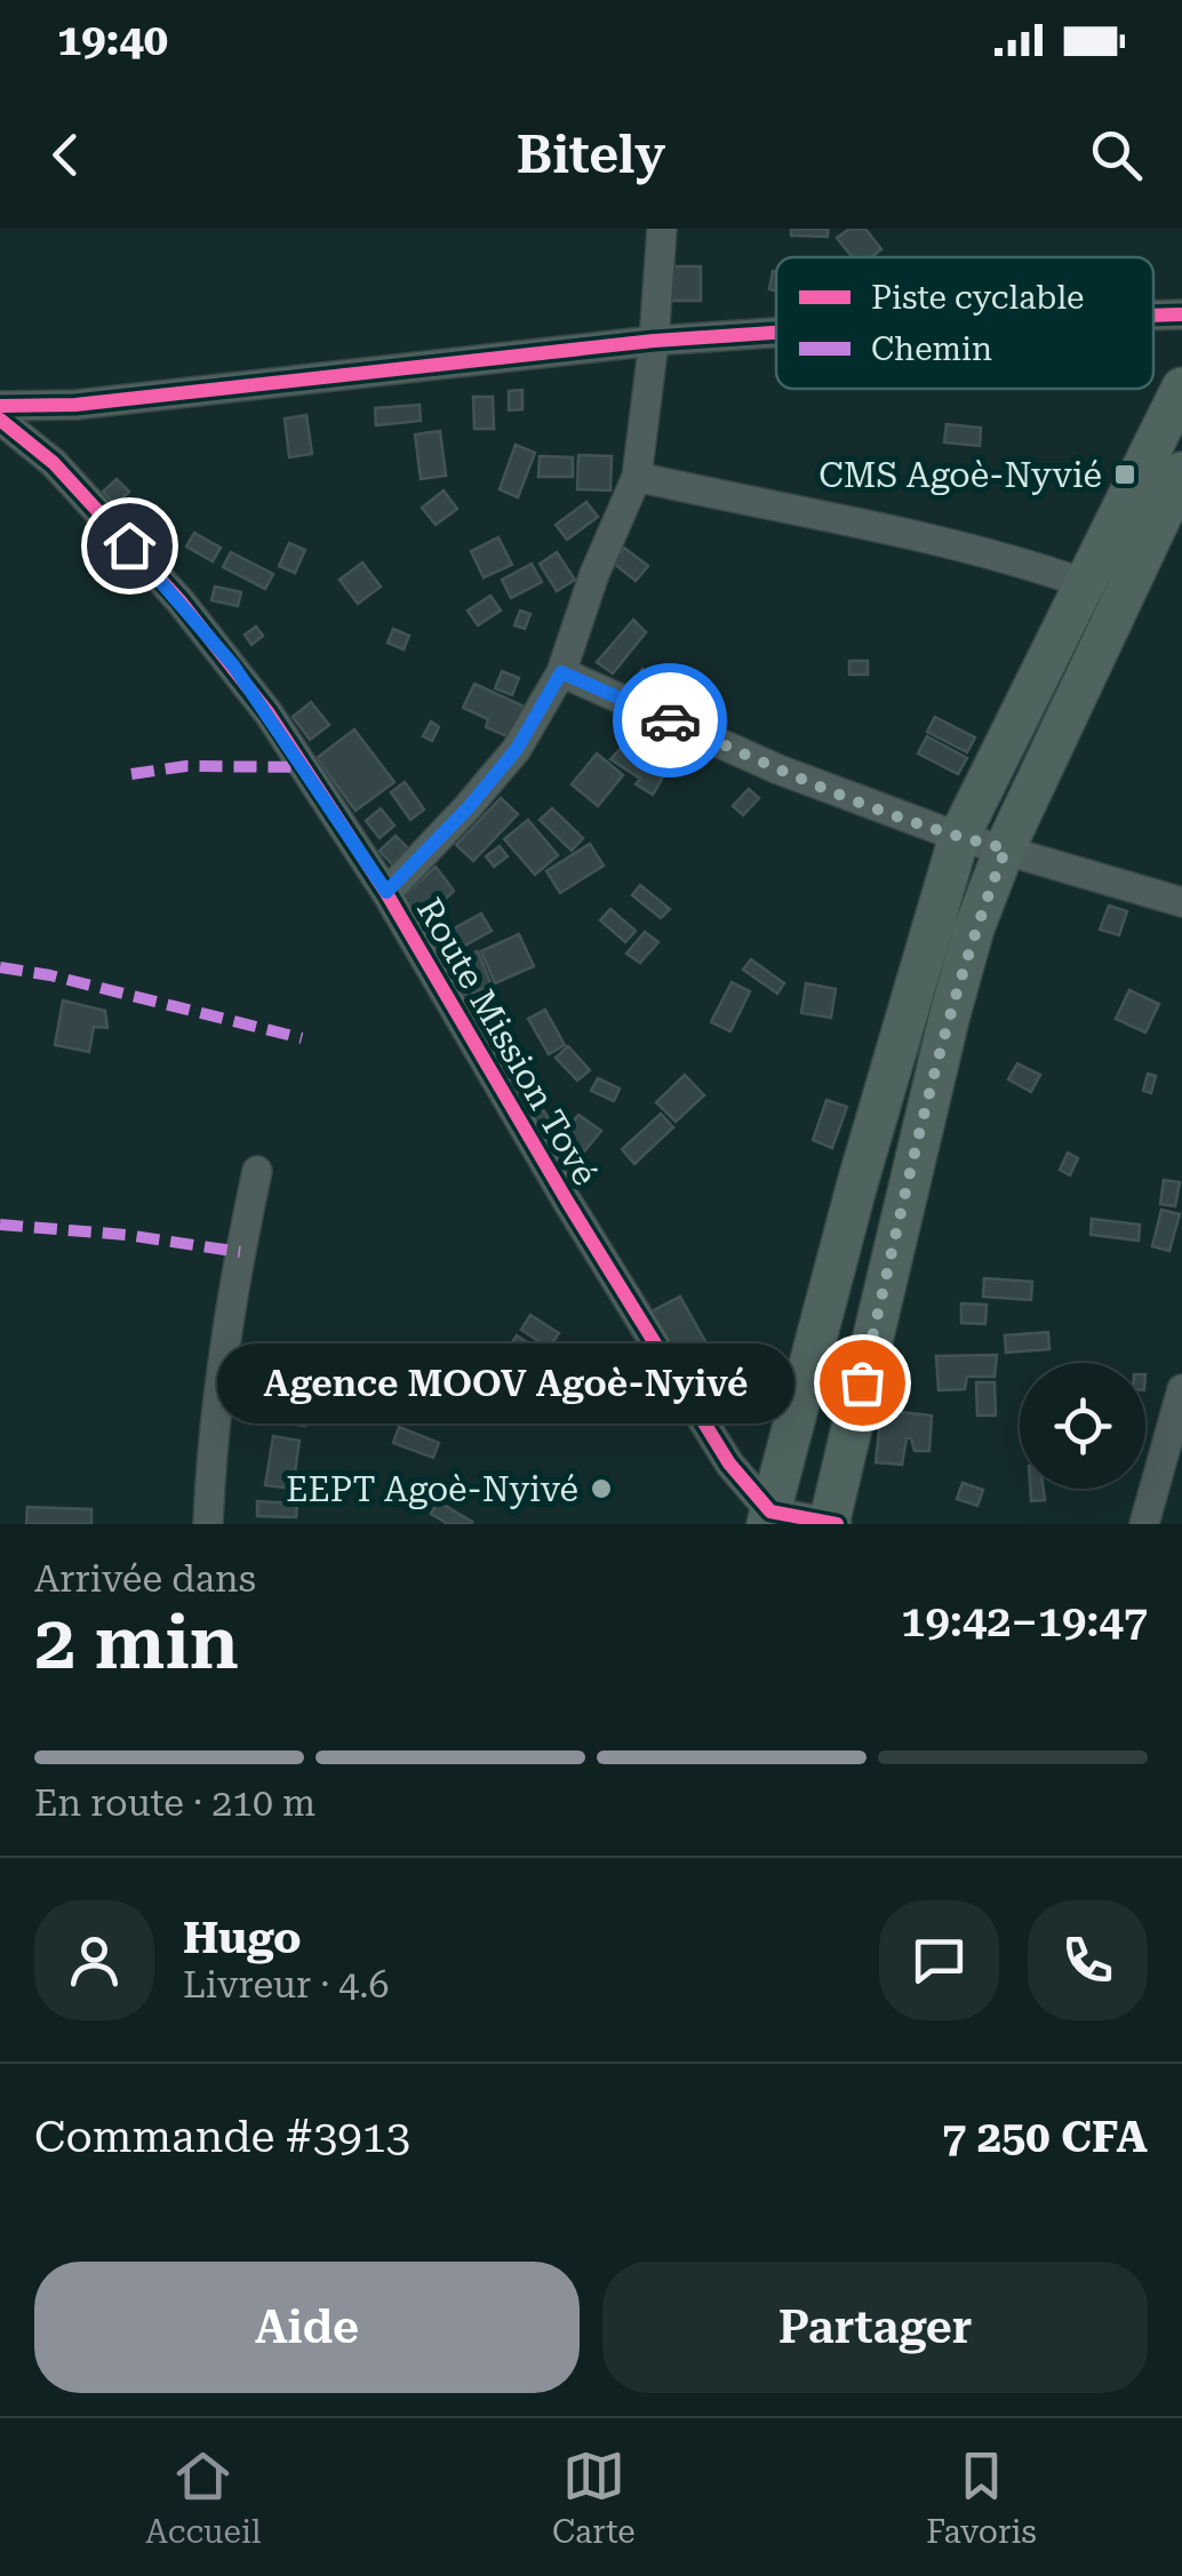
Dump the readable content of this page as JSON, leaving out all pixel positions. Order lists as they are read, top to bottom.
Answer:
{
  "streets": {
    "street": ["Route Mission Tové"]
  },
  "places": {
    "transit": ["CMS Agoè-Nyvié"],
    "other": ["Agence MOOV Agoè-Nyivé", "EEPT Agoè-Nyivé"]
  },
  "legend": ["Piste cyclable", "Chemin"],
  "page": {
    "status": "19:40",
    "header": "Bitely",
    "bubble": "Agence MOOV Agoè-Nyivé",
    "heading": ["2 min", "Arrivée dans", "19:42–19:47"],
    "panel": [
      "Hugo",
      "Livreur · 4.6",
      "Commande #3913",
      "7 250 CFA"
    ],
    "bar": "En route · 210 m",
    "buttons": ["Aide", "Partager"],
    "tabs": ["Accueil", "Carte", "Favoris"]
  }
}
